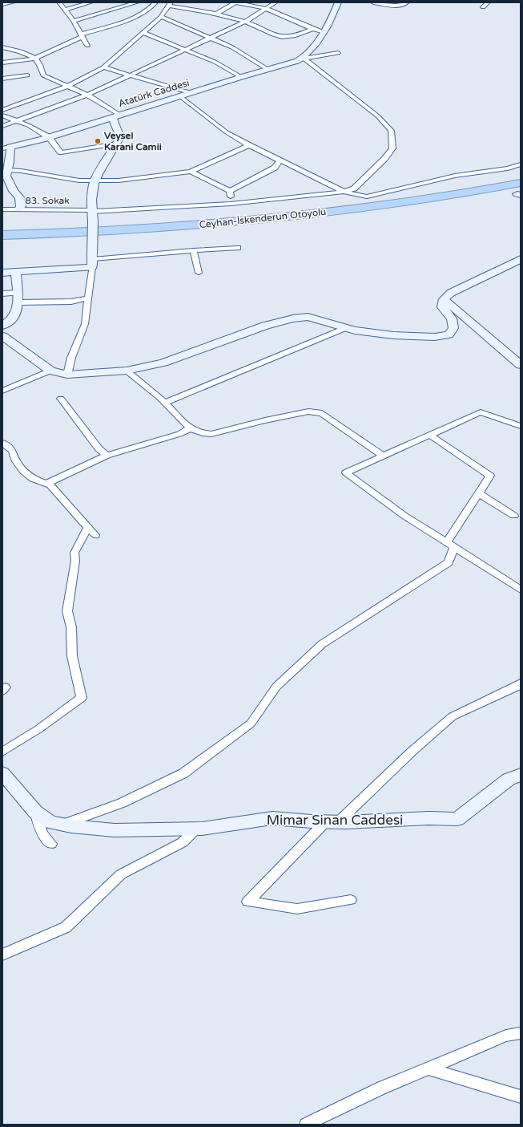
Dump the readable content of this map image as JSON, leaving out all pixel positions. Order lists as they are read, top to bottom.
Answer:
{
  "streets": {
    "highway": ["Ceyhan-İskenderun Otoyolu"],
    "street": ["Atatürk Caddesi", "83. Sokak", "Mimar Sinan Caddesi"]
  },
  "places": ["Veysel Karani Camii"]
}
